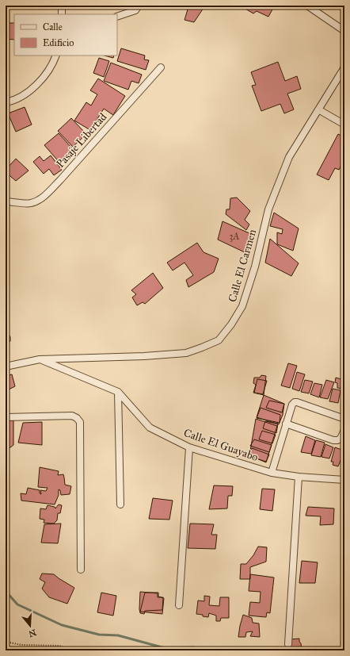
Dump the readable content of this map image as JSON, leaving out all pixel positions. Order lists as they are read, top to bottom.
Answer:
{
  "streets": {
    "street": ["Pasaje Libertad", "Calle El Carmen", "Calle El Guayabo"]
  },
  "crossings": [
    ["Calle El Carmen", "Calle El Guayabo"]
  ],
  "house_numbers": ["3A"],
  "legend": ["Calle", "Edificio"],
  "north": "bottom"
}
